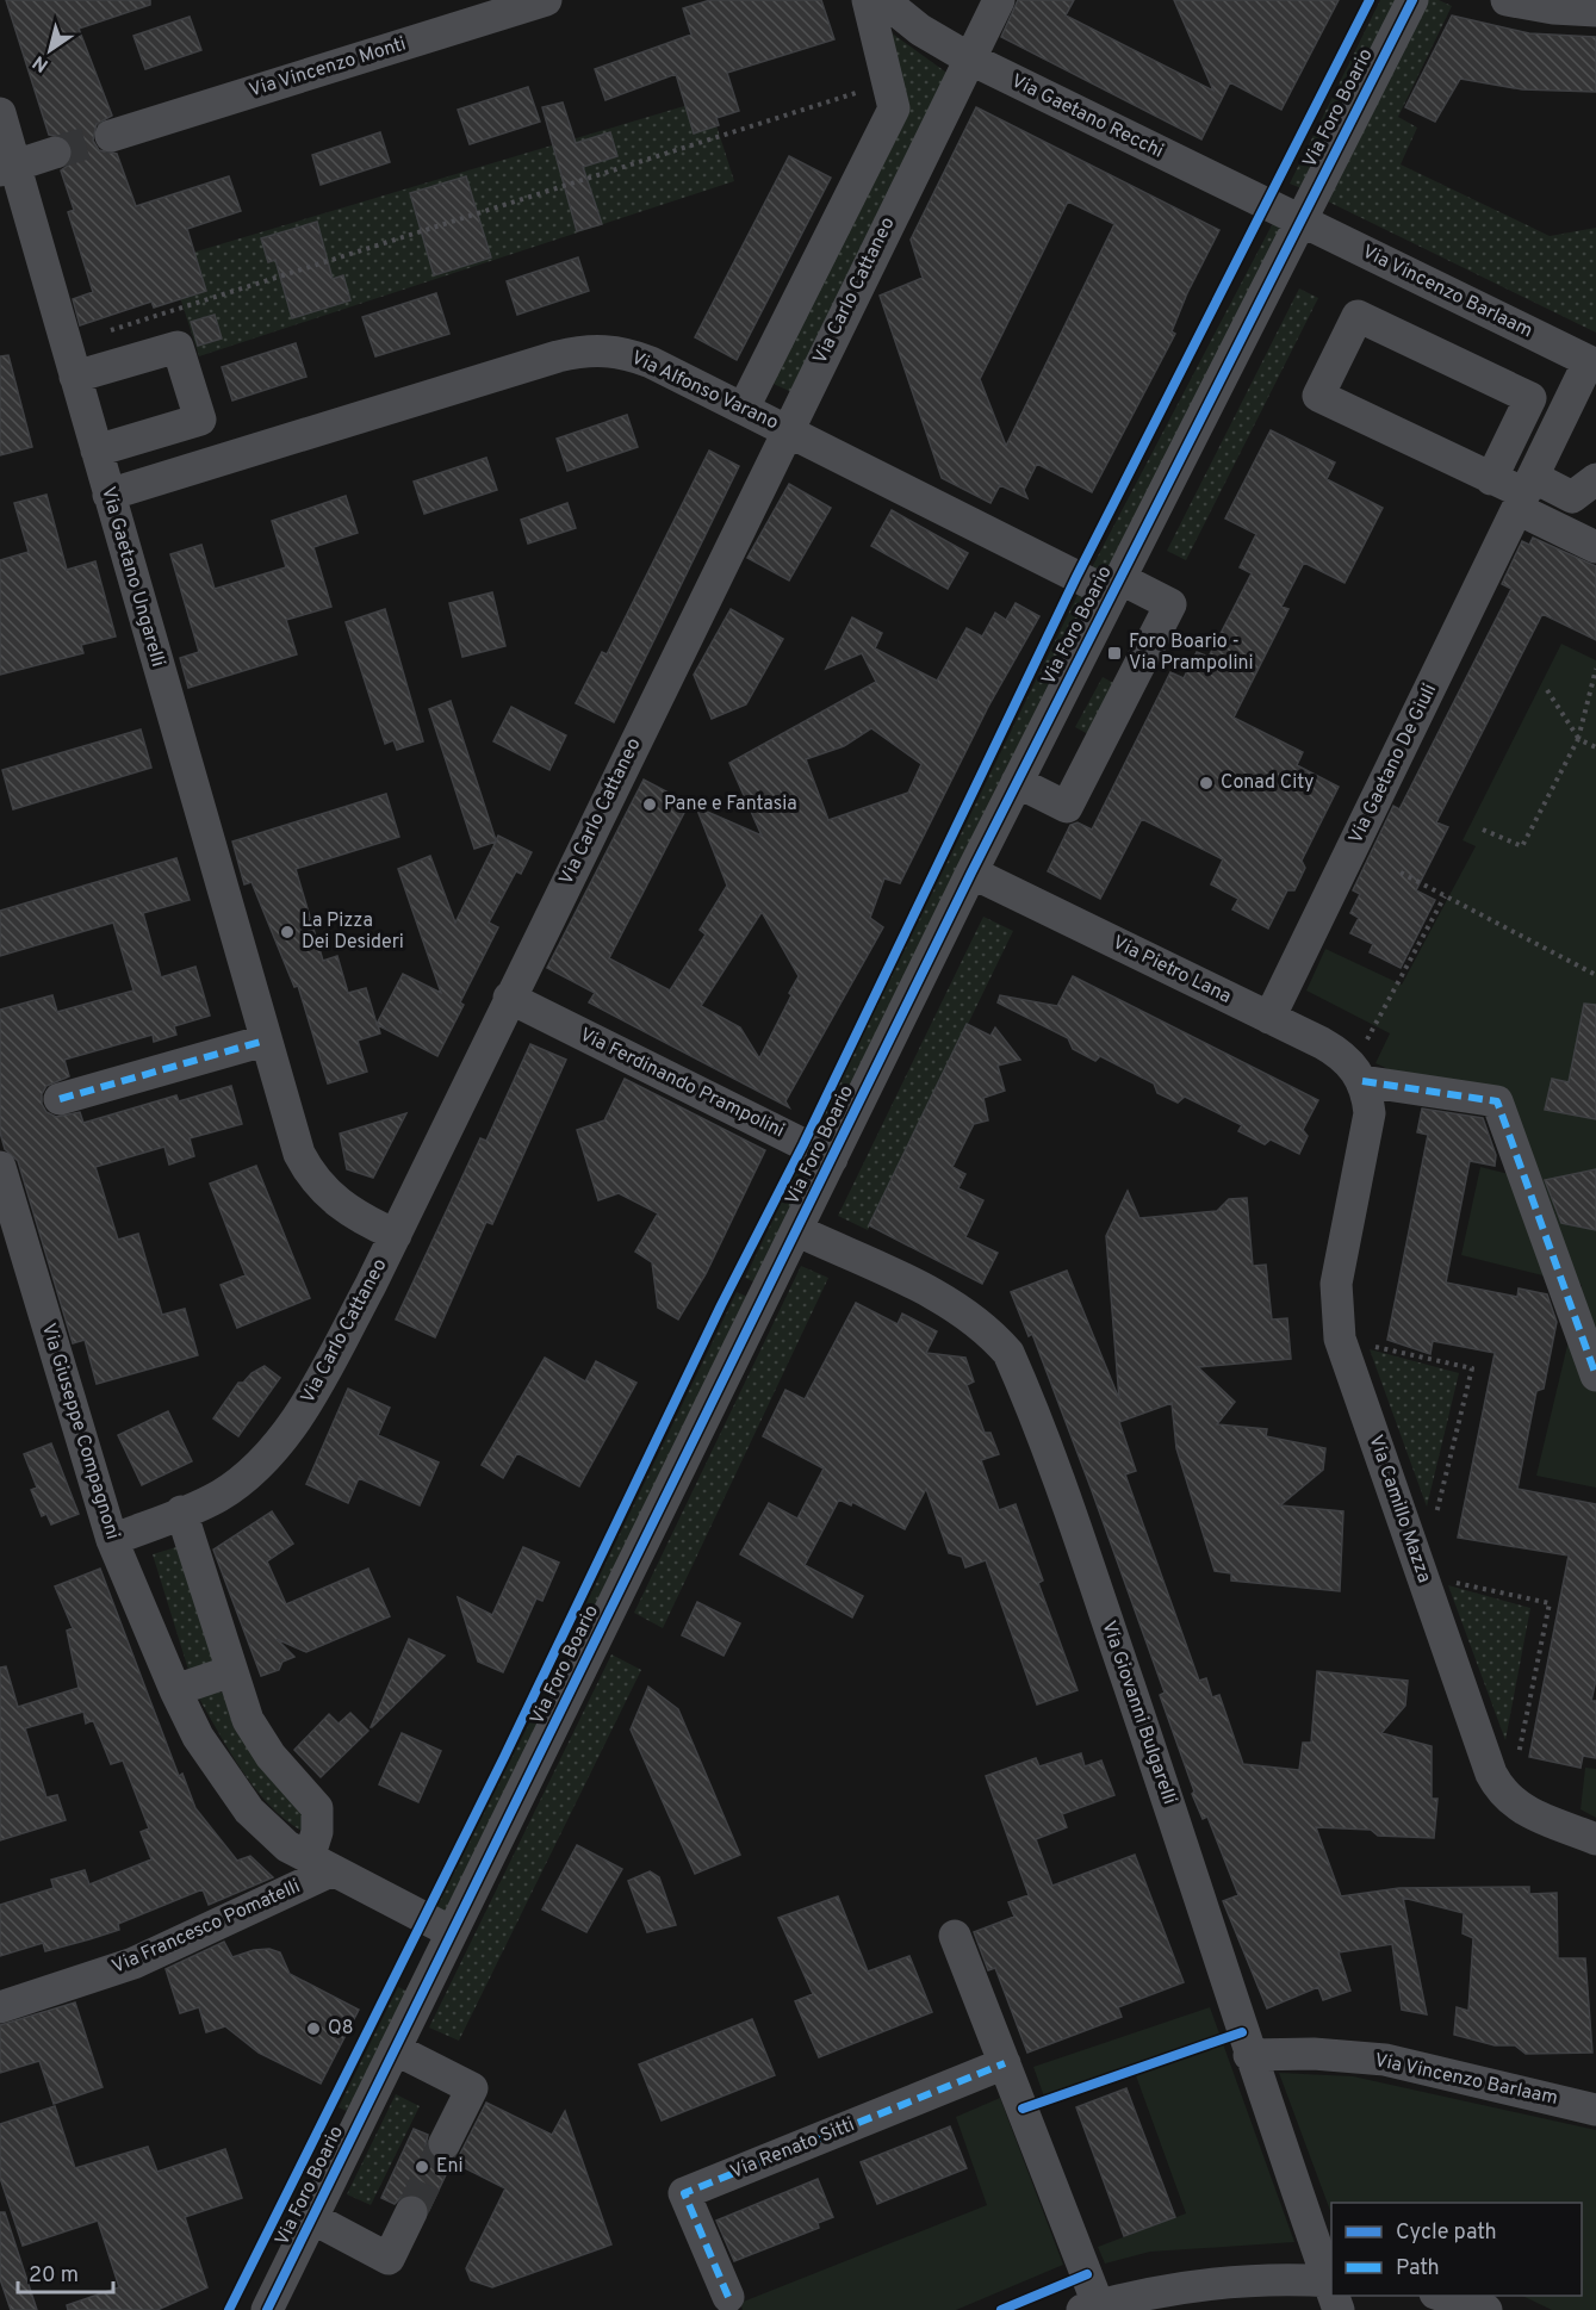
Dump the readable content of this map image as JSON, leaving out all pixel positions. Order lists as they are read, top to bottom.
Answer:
{
  "streets": {
    "street": [
      "Via Vincenzo Monti",
      "Via Foro Boario",
      "Via Gaetano Recchi",
      "Via Carlo Cattaneo",
      "Via Vincenzo Barlaam",
      "Via Alfonso Varano",
      "Via Gaetano Ungarelli",
      "Via Gaetano De Giuli",
      "Via Pietro Lana",
      "Via Ferdinando Prampolini",
      "Via Giuseppe Compagnoni",
      "Via Camillo Mazza",
      "Via Giovanni Bulgarelli",
      "Via Francesco Pomatelli",
      "Via Renato Sitti"
    ]
  },
  "crossings": [
    ["Via Foro Boario", "Via Gaetano Recchi"],
    ["Via Foro Boario", "Via Vincenzo Barlaam"],
    ["Via Foro Boario", "Via Alfonso Varano"],
    ["Via Foro Boario", "Via Pietro Lana"],
    ["Via Foro Boario", "Via Ferdinando Prampolini"],
    ["Via Foro Boario", "Via Giuseppe Compagnoni"],
    ["Via Foro Boario", "Via Giovanni Bulgarelli"],
    ["Via Gaetano Recchi", "Via Carlo Cattaneo"],
    ["Via Gaetano Recchi", "Via Vincenzo Barlaam"],
    ["Via Carlo Cattaneo", "Via Alfonso Varano"],
    ["Via Carlo Cattaneo", "Via Gaetano Ungarelli"],
    ["Via Carlo Cattaneo", "Via Ferdinando Prampolini"],
    ["Via Carlo Cattaneo", "Via Giuseppe Compagnoni"],
    ["Via Vincenzo Barlaam", "Via Gaetano De Giuli"],
    ["Via Vincenzo Barlaam", "Via Giovanni Bulgarelli"],
    ["Via Alfonso Varano", "Via Gaetano Ungarelli"],
    ["Via Gaetano De Giuli", "Via Pietro Lana"],
    ["Via Pietro Lana", "Via Camillo Mazza"],
    ["Via Giuseppe Compagnoni", "Via Francesco Pomatelli"]
  ],
  "places": {
    "transit": ["Foro Boario - Via Prampolini"],
    "other": [
      "Conad City",
      "Pane e Fantasia",
      "La Pizza Dei Desideri",
      "Q8",
      "Eni"
    ]
  },
  "legend": ["Cycle path", "Path"],
  "scale_bar": "20 m",
  "north": "bottom left"
}
